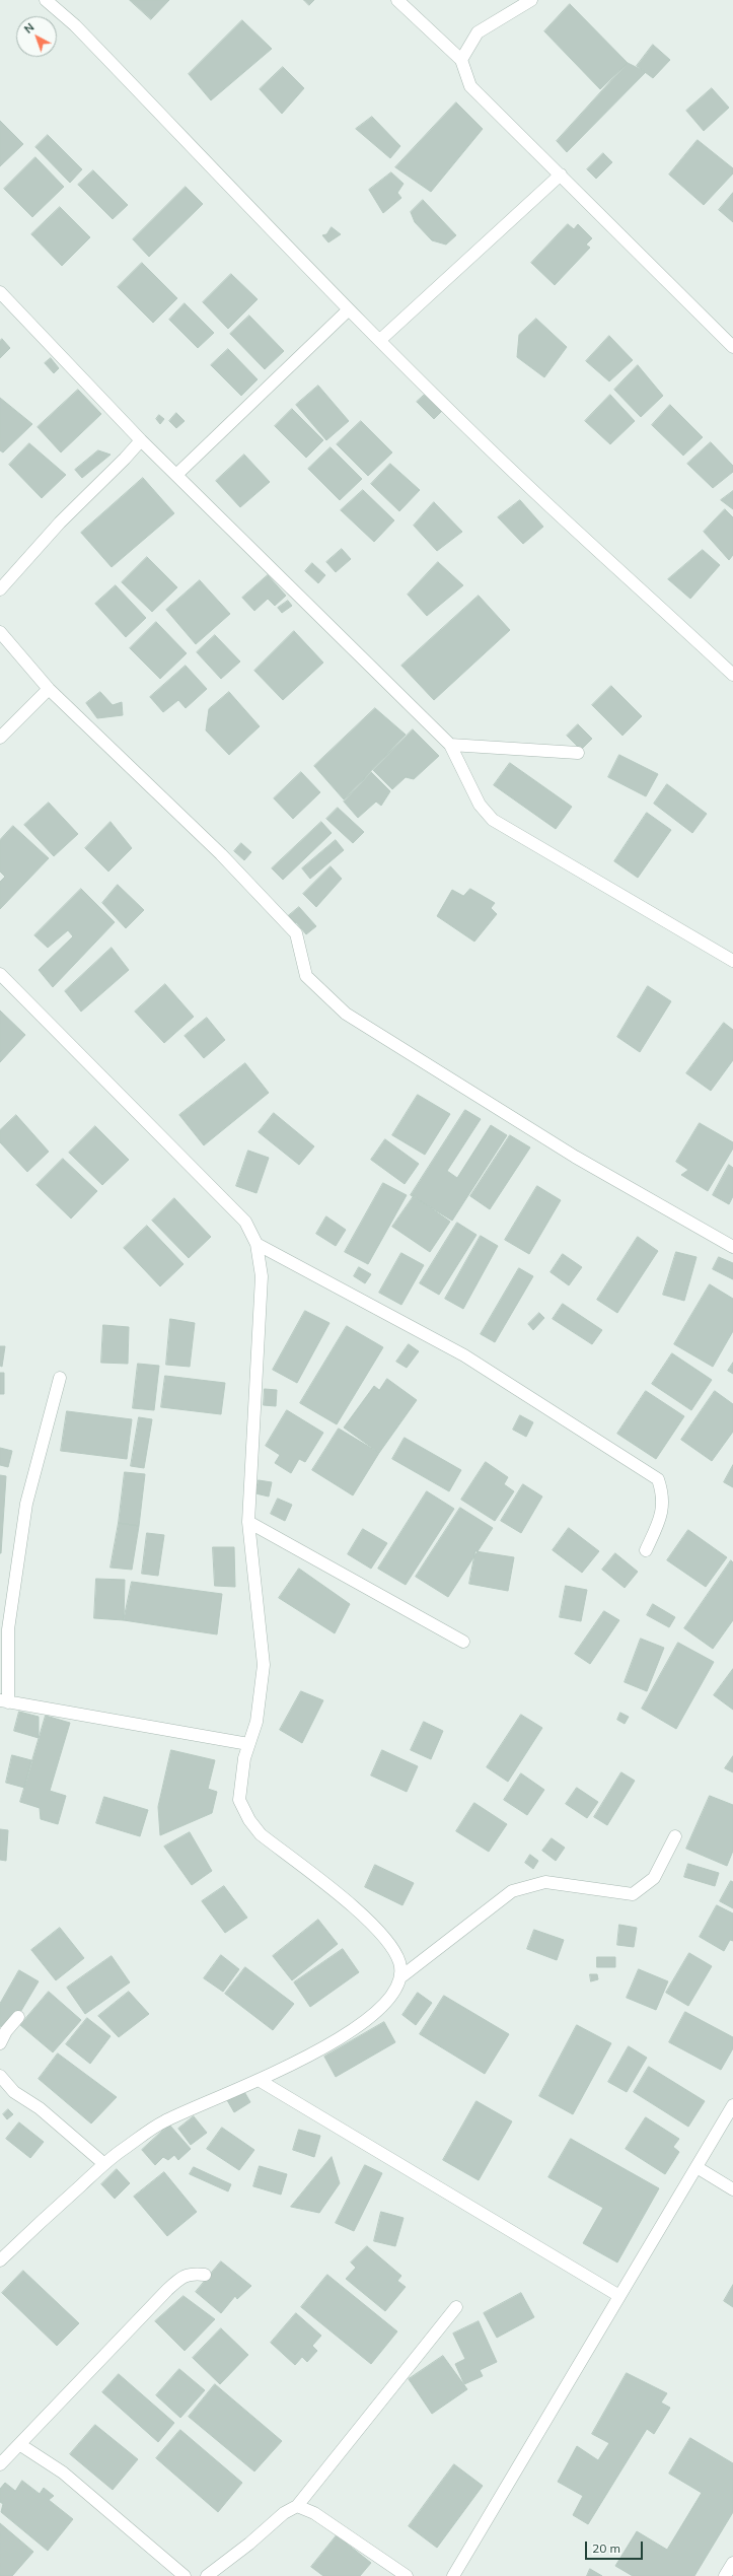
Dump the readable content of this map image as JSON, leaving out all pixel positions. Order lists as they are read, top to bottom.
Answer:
{
  "scale_bar": "20 m",
  "north": "top left"
}
